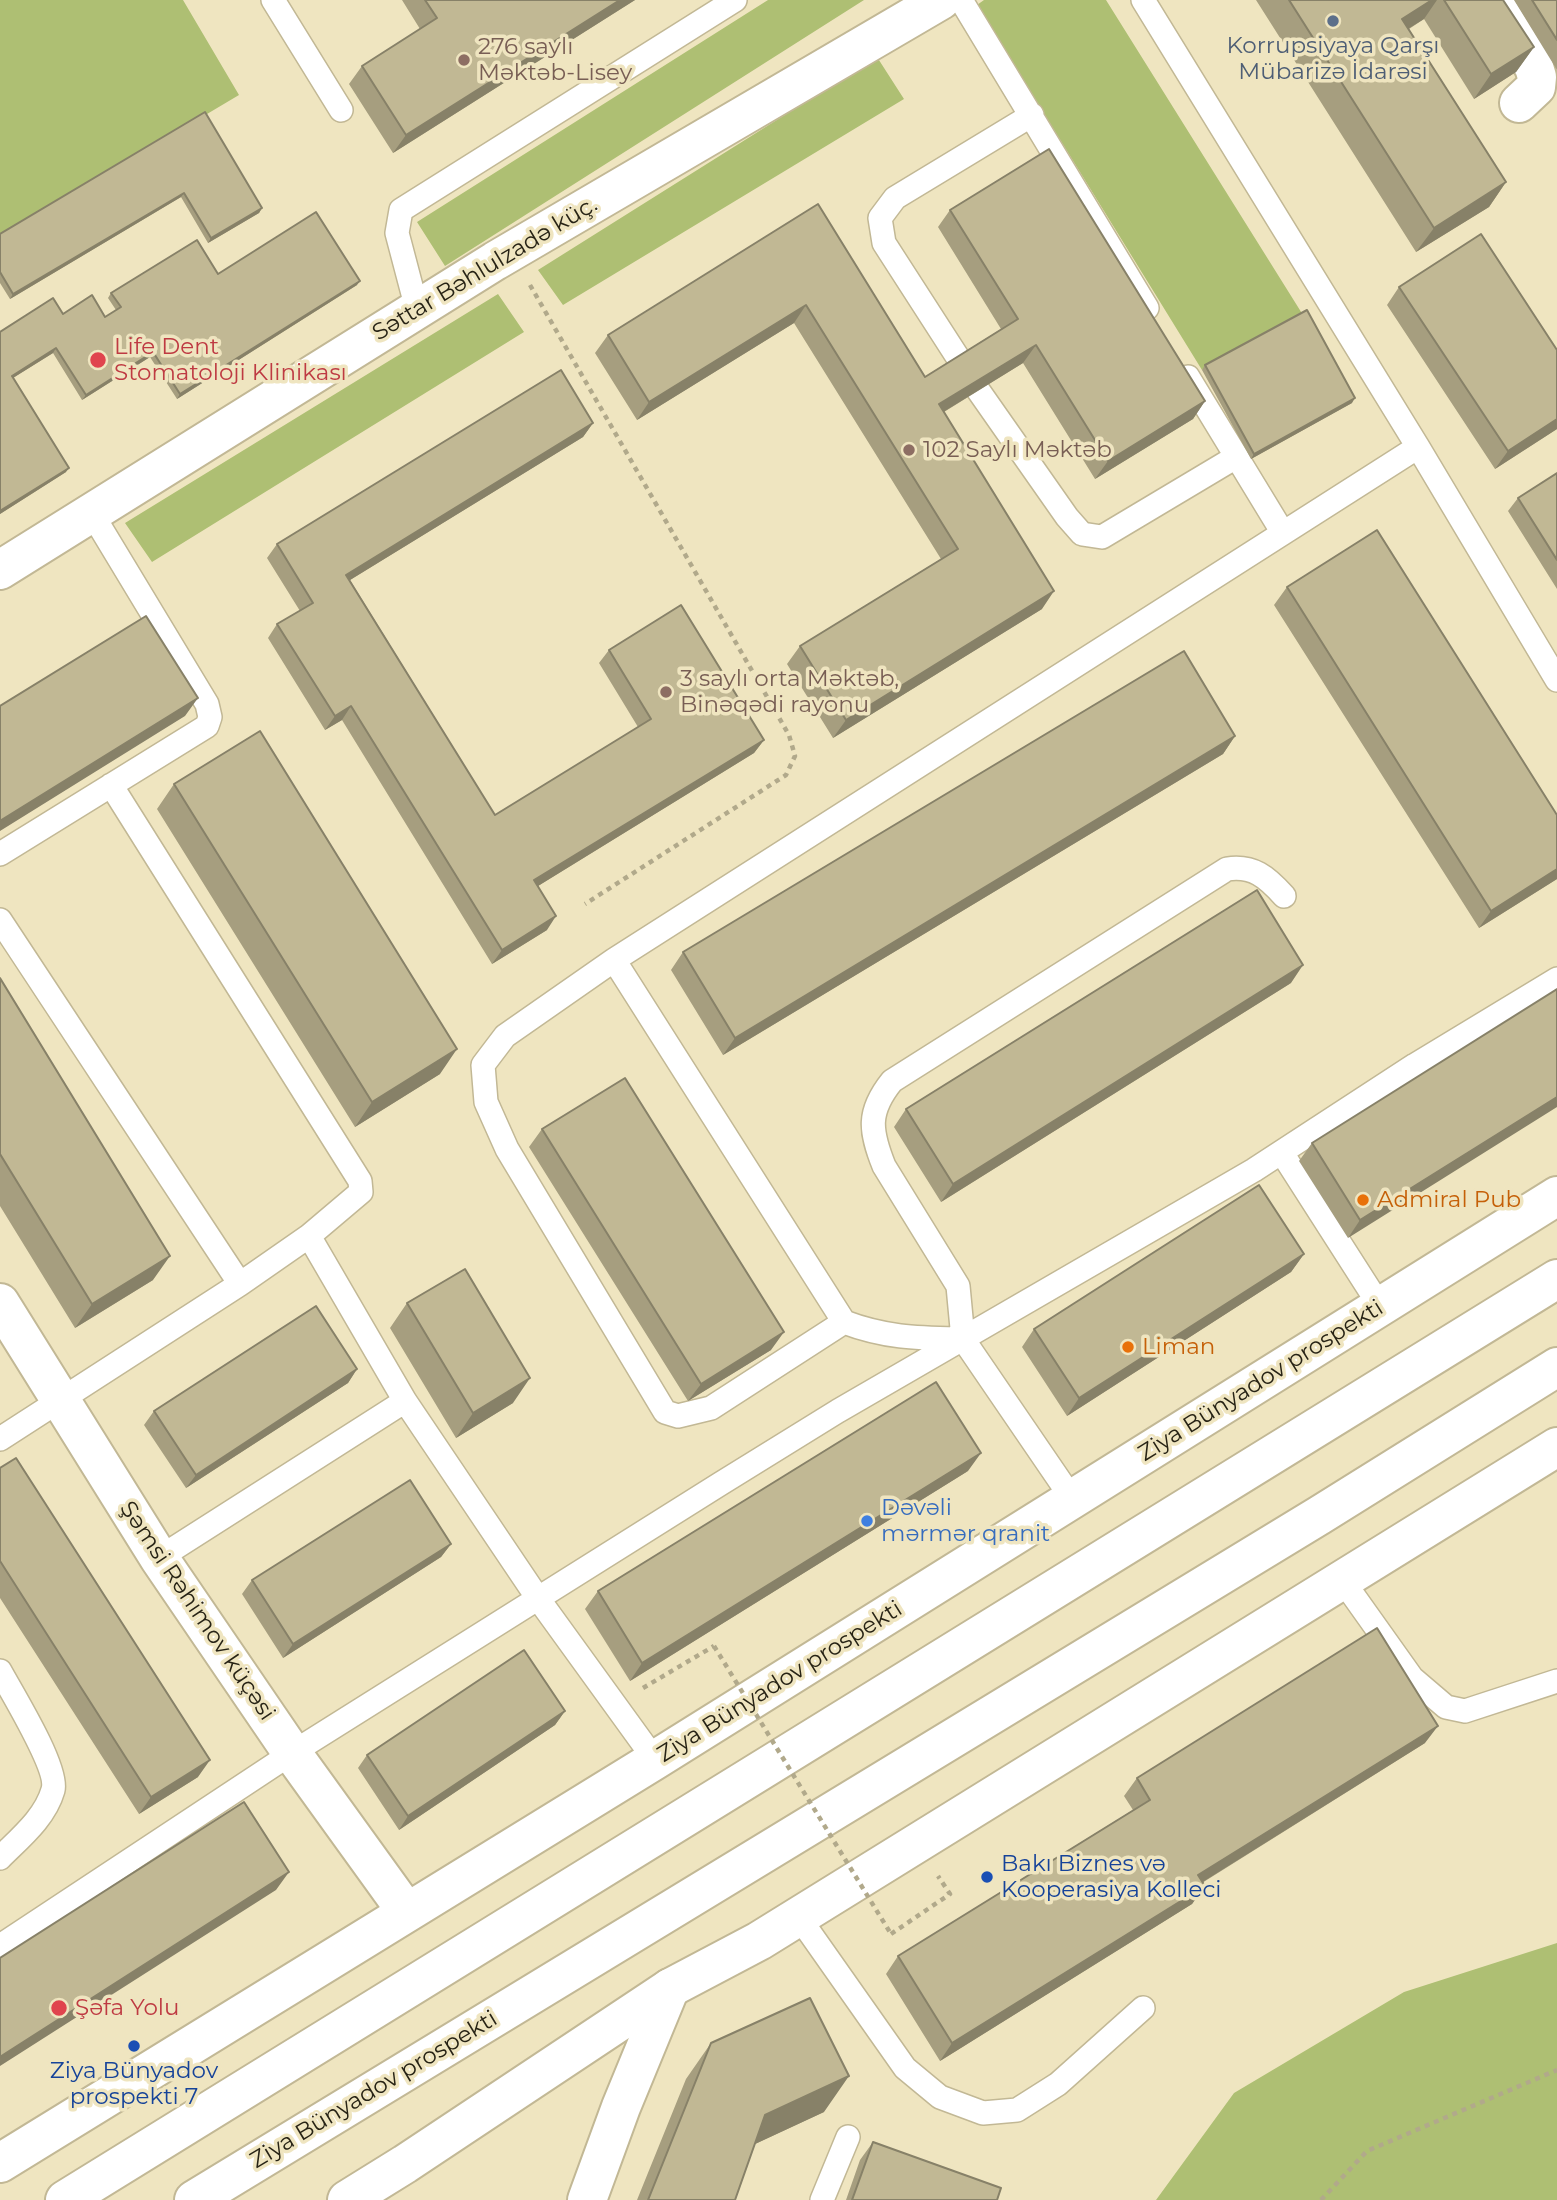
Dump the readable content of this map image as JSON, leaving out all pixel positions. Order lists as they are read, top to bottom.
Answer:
{
  "streets": {
    "main road": ["Səttar Bəhlulzadə küç.", "Ziya Bünyadov prospekti", "Şəmsi Rəhimov küçəsi"]
  },
  "crossings": [
    ["Ziya Bünyadov prospekti", "Şəmsi Rəhimov küçəsi"]
  ],
  "places": [
    "Korrupsiyaya Qarşı Mübarizə İdarəsi",
    "276 saylı Məktəb-Lisey",
    "Life Dent Stomatoloji Klinikası",
    "102 Saylı Məktəb",
    "3 saylı orta Məktəb, Binəqədi rayonu",
    "Admiral Pub",
    "Liman",
    "Dəvəli mərmər qranit",
    "Bakı Biznes və Kooperasiya Kolleci",
    "Şəfa Yolu",
    "Ziya Bünyadov prospekti 7"
  ]
}
